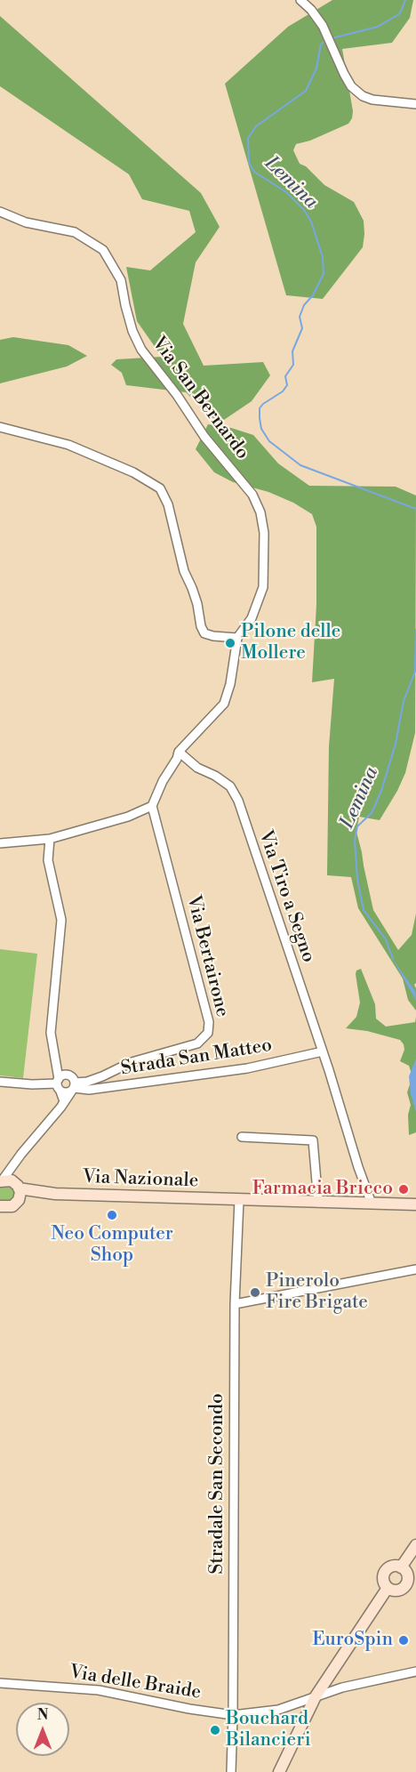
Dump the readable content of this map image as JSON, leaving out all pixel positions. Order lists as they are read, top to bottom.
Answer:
{
  "streets": {
    "main road": ["Via Nazionale"],
    "street": [
      "Via San Bernardo",
      "Via Tiro a Segno",
      "Via Bertairone",
      "Strada San Matteo",
      "Stradale San Secondo",
      "Via delle Braide"
    ]
  },
  "crossings": [
    ["Via Tiro a Segno", "Strada San Matteo"],
    ["Via Tiro a Segno", "Via Nazionale"],
    ["Via Bertairone", "Strada San Matteo"],
    ["Via Nazionale", "Stradale San Secondo"],
    ["Stradale San Secondo", "Via delle Braide"]
  ],
  "water": ["Lemina"],
  "places": [
    "Pilone delle Mollere",
    "Farmacia Bricco",
    "Neo Computer Shop",
    "Pinerolo Fire Brigate",
    "EuroSpin",
    "Bouchard Bilancieri"
  ],
  "north": "top"
}
